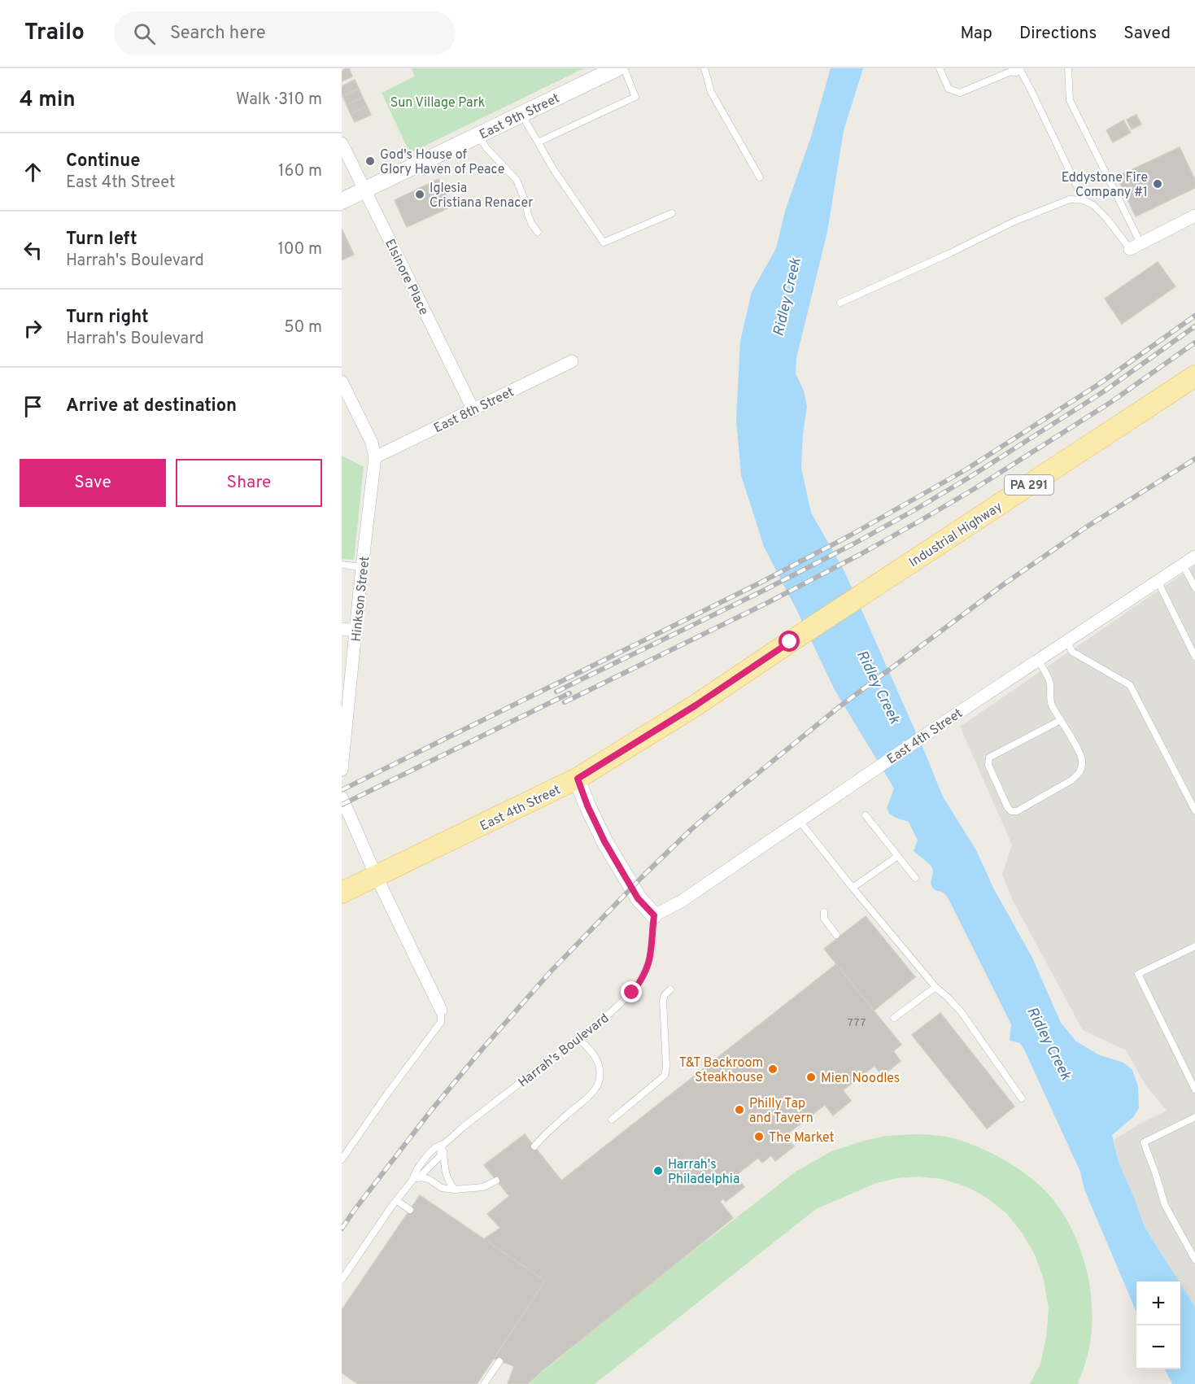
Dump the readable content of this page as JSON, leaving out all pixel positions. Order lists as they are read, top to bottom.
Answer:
{
  "streets": {
    "main road": ["PA 291", "Industrial Highway", "East 4th Street"],
    "street": [
      "East 9th Street",
      "Elsinore Place",
      "East 8th Street",
      "Hinkson Street"
    ],
    "lane": ["Harrah's Boulevard"]
  },
  "crossings": [
    ["East 9th Street", "Elsinore Place"],
    ["Elsinore Place", "East 8th Street"],
    ["East 8th Street", "Hinkson Street"],
    ["Industrial Highway", "East 4th Street"],
    ["East 4th Street", "Harrah's Boulevard"]
  ],
  "water": ["Ridley Creek"],
  "parks": ["Sun Village Park"],
  "places": [
    "God's House of Glory Haven of Peace",
    "Eddystone Fire Company #1",
    "Iglesia Cristiana Renacer",
    "T&T Backroom Steakhouse",
    "Mien Noodles",
    "Philly Tap and Tavern",
    "The Market",
    "Harrah's Philadelphia"
  ],
  "house_numbers": ["777"],
  "page": {
    "header": "Trailo",
    "search": "Search here",
    "nav": ["Map", "Directions", "Saved"],
    "heading": ["4 min", "Walk · 310 m"],
    "list": [
      ["Continue", "East 4th Street", "160 m"],
      ["Turn left", "Harrah's Boulevard", "100 m"],
      ["Turn right", "Harrah's Boulevard", "50 m"],
      "Arrive at destination"
    ],
    "buttons": ["Save", "Share"],
    "map_buttons": ["+", "−"]
  }
}
